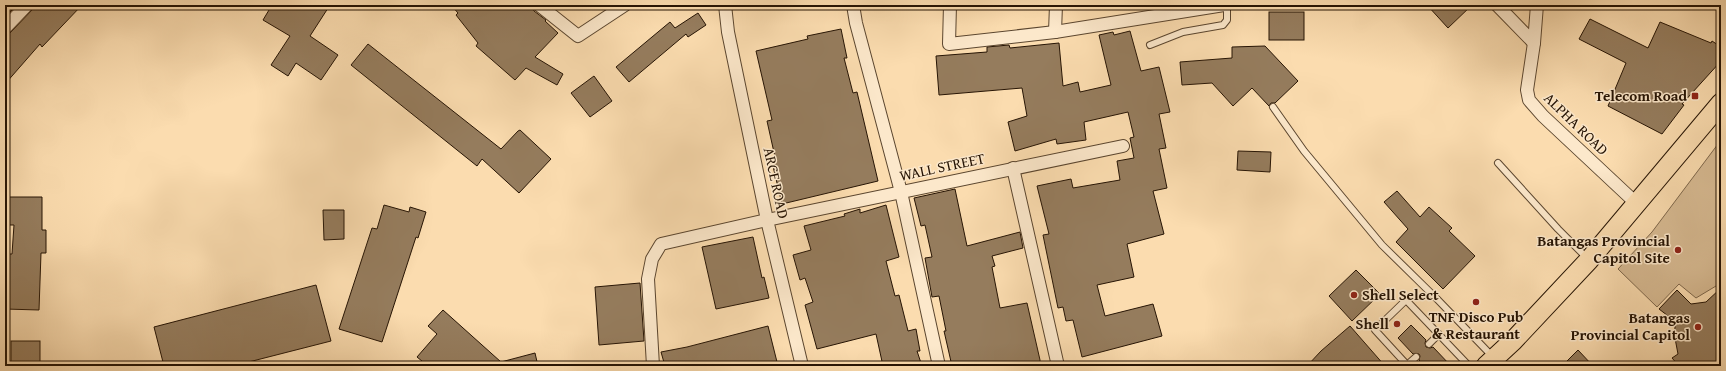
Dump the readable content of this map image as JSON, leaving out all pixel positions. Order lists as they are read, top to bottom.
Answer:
{
  "streets": {
    "street": ["ALPHA ROAD", "WALL STREET", "ARCE ROAD"]
  },
  "crossings": [
    ["WALL STREET", "ARCE ROAD"]
  ],
  "places": {
    "transit": ["Telecom Road"],
    "other": [
      "Batangas Provincial Capitol Site",
      "Shell Select",
      "TNF Disco Pub & Restaurant",
      "Shell",
      "Batangas Provincial Capitol"
    ]
  }
}
